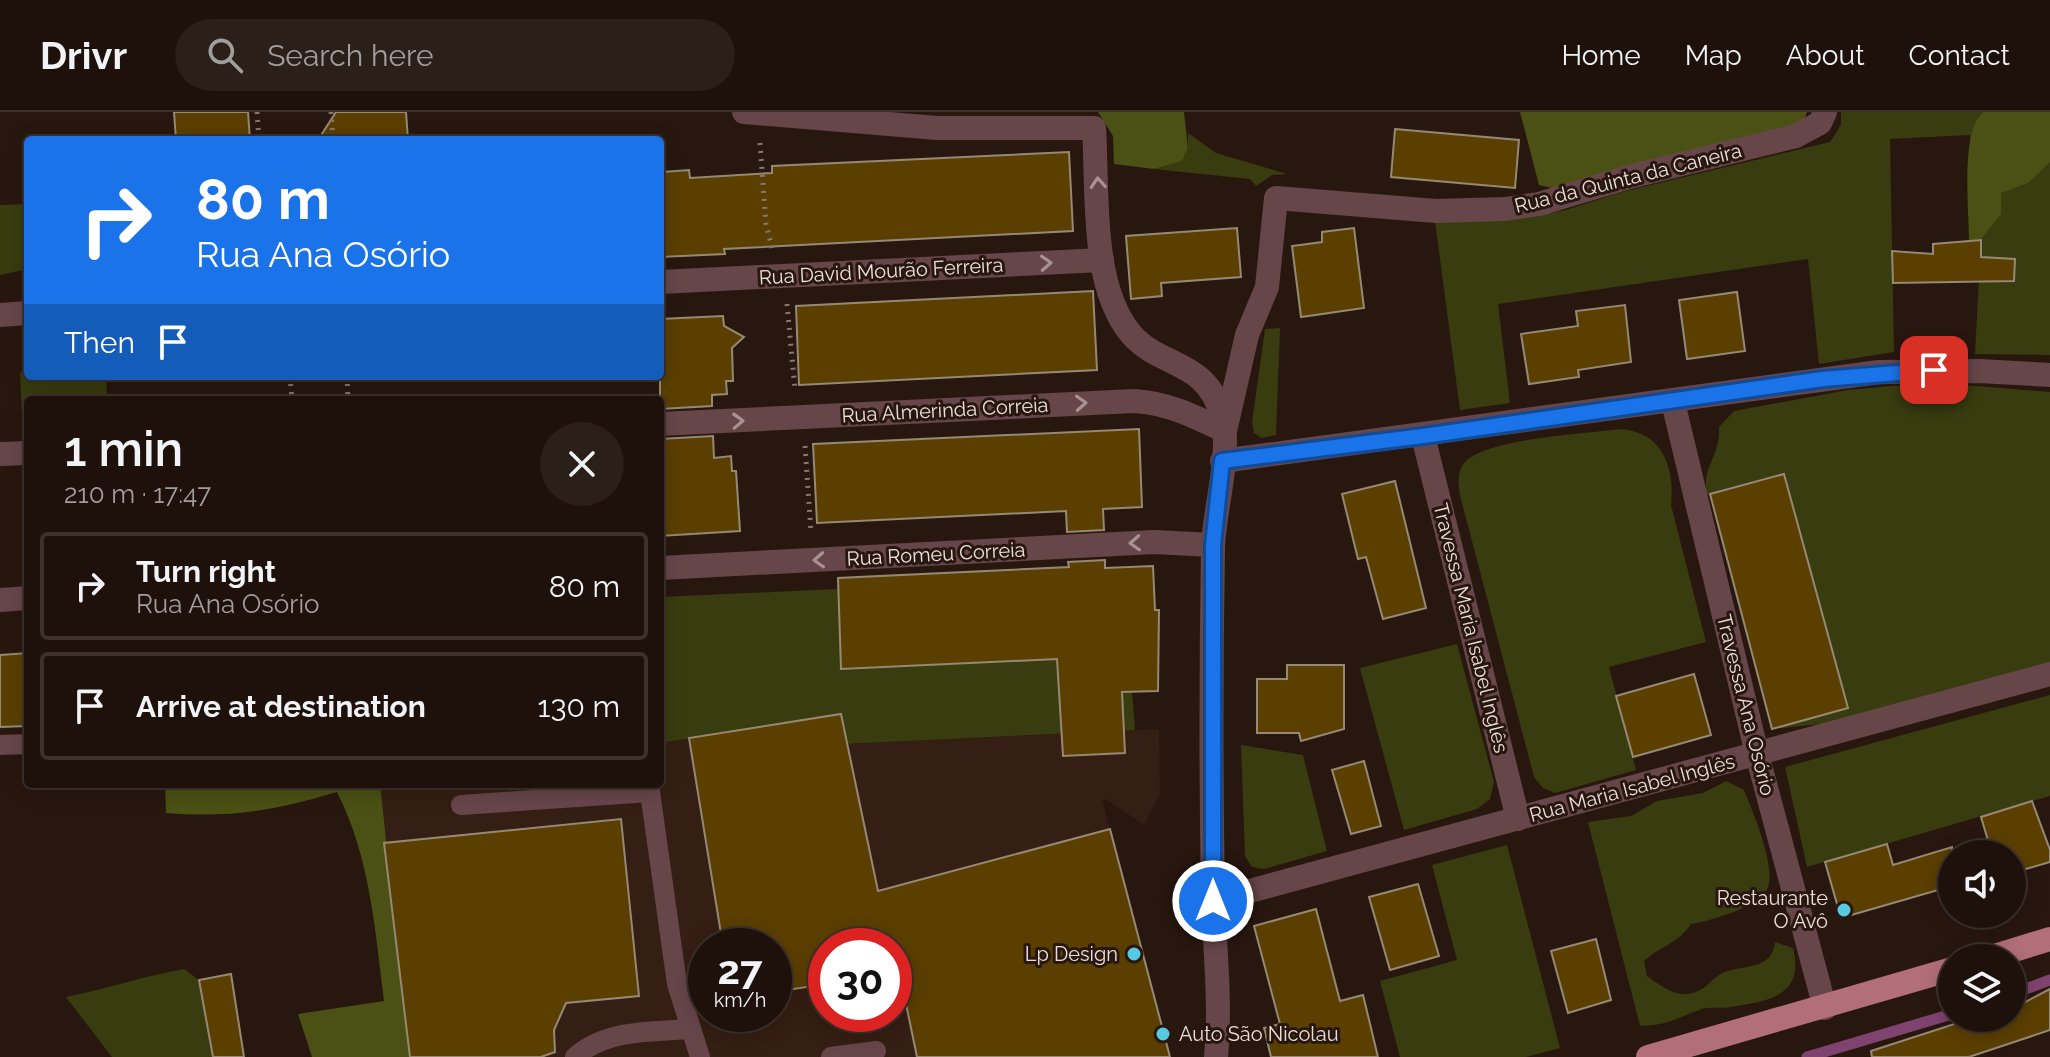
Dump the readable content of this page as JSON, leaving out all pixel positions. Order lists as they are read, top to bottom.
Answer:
{
  "streets": {
    "street": [
      "Rua da Quinta da Caneira",
      "Rua David Mourão Ferreira",
      "Rua Almerinda Correia",
      "Rua Romeu Correia",
      "Travessa Maria Isabel Inglês",
      "Travessa Ana Osório",
      "Rua Maria Isabel Inglês"
    ]
  },
  "crossings": [
    ["Rua da Quinta da Caneira", "Rua Almerinda Correia"],
    ["Travessa Maria Isabel Inglês", "Rua Maria Isabel Inglês"],
    ["Travessa Ana Osório", "Rua Maria Isabel Inglês"]
  ],
  "one_way": ["Rua David Mourão Ferreira", "Rua Almerinda Correia", "Rua Romeu Correia"],
  "places": ["Restaurante O Avô", "Lp Design", "Auto São Nicolau"],
  "page": {
    "header": "Drivr",
    "search": "Search here",
    "nav": [
      "Home",
      "Map",
      "About",
      "Contact"
    ],
    "turn": ["80 m", "Rua Ana Osório"],
    "then": "Then",
    "heading": ["1 min", "210 m · 17:47"],
    "list": [
      {
        "name": "Turn right",
        "note": "Rua Ana Osório",
        "value": "80 m"
      },
      {
        "name": "Arrive at destination",
        "value": "130 m"
      }
    ],
    "speed": "27 km/h",
    "limit": "30"
  }
}
